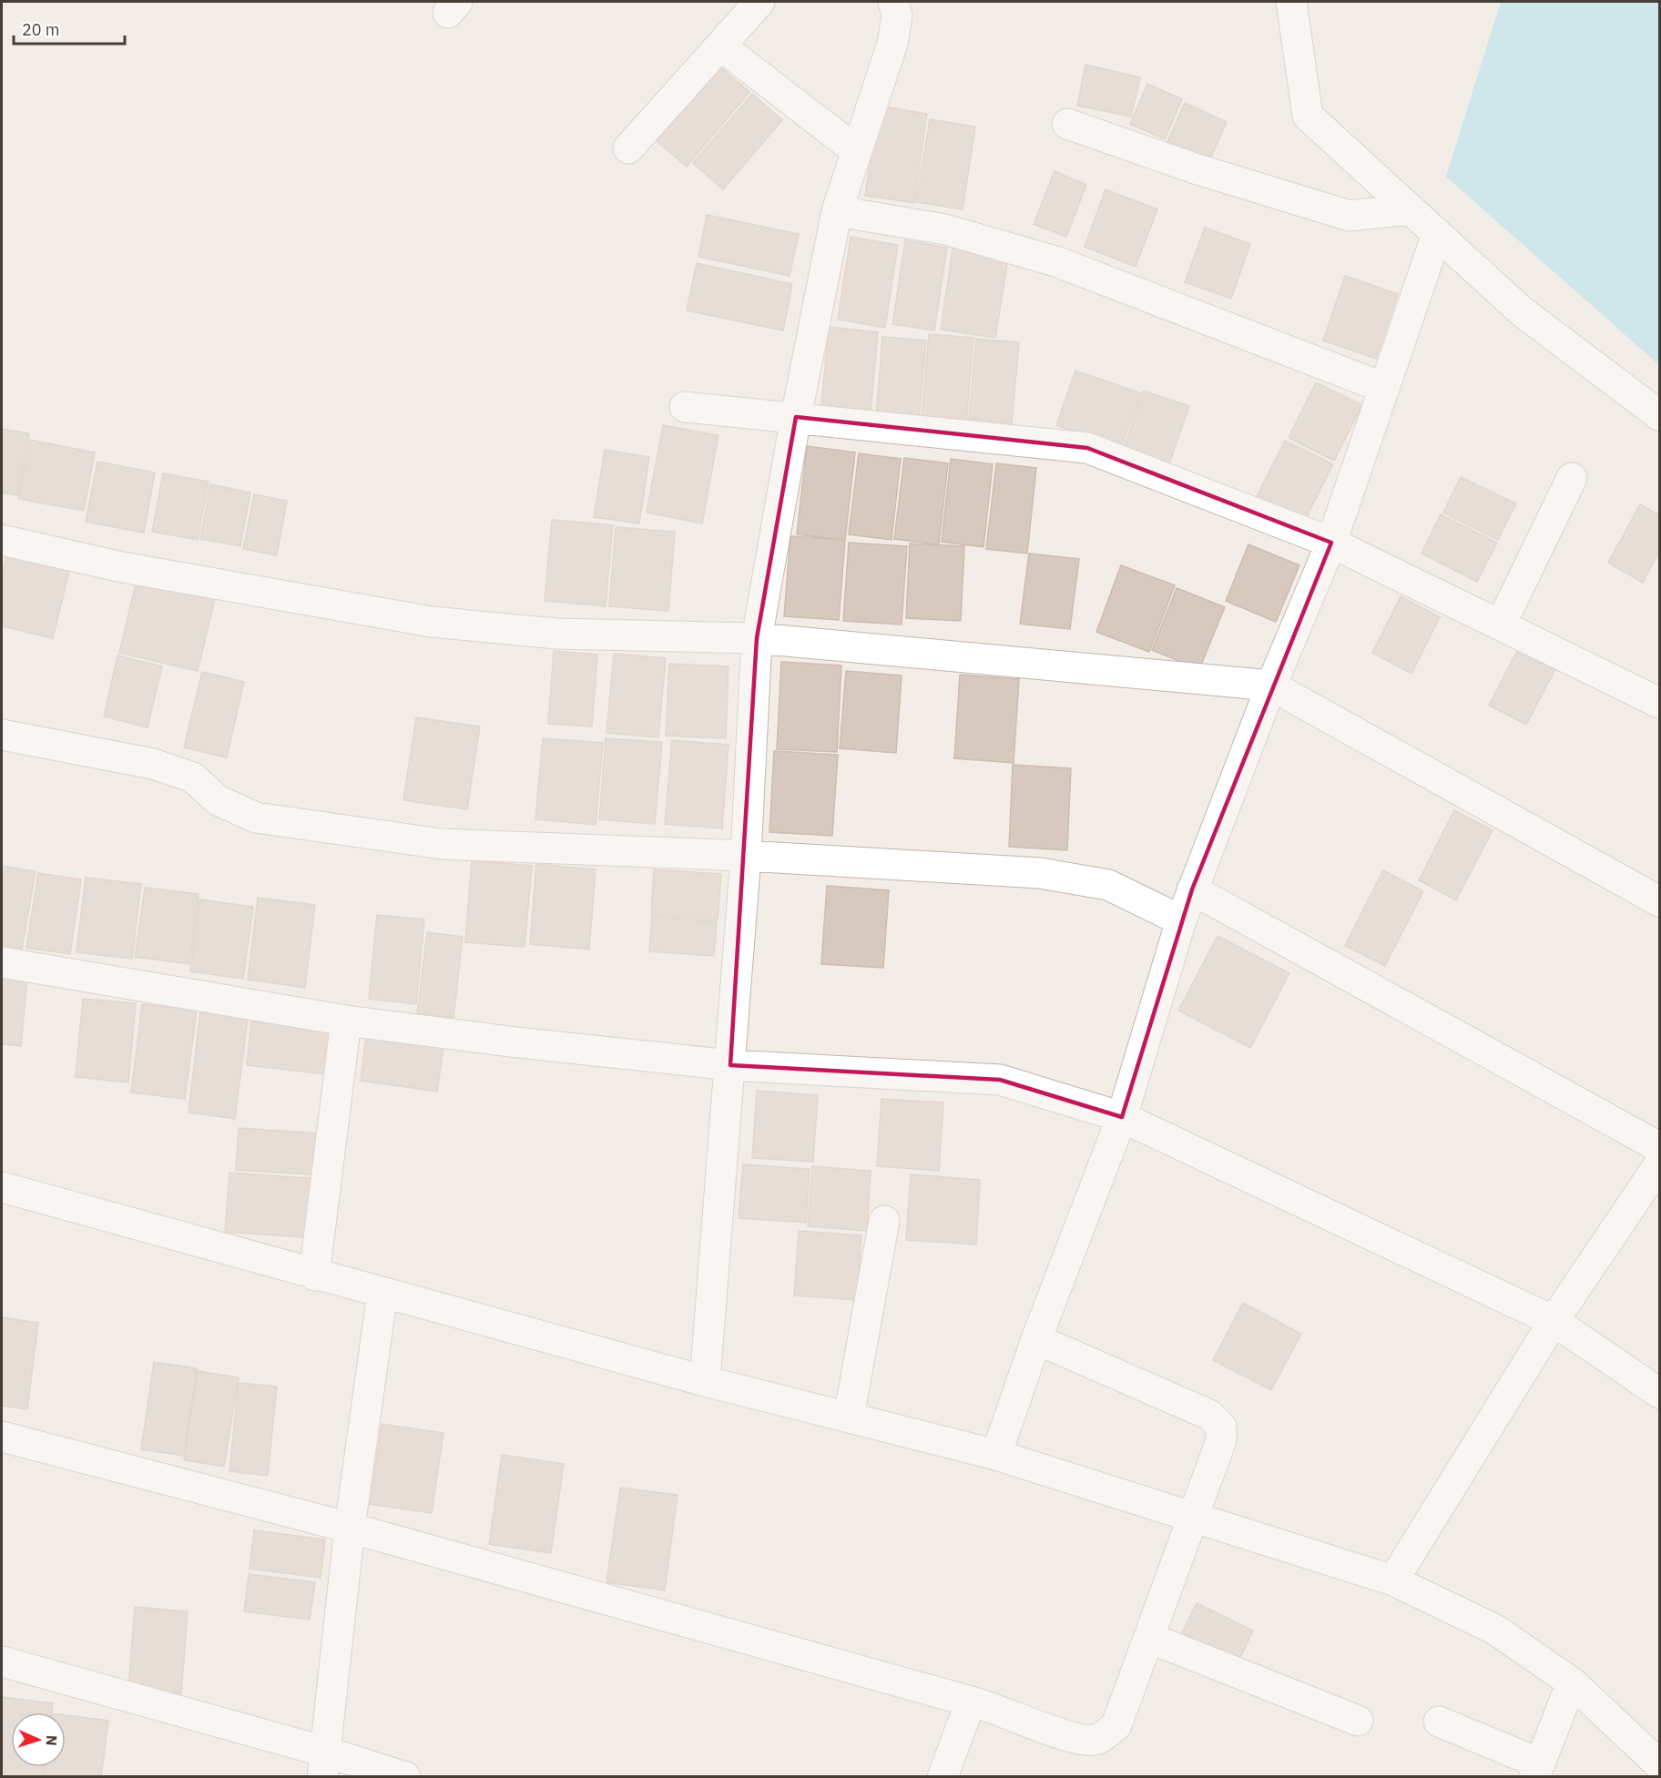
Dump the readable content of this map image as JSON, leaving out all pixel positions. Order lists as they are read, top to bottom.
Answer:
{
  "scale_bar": "20 m",
  "north": "right"
}
